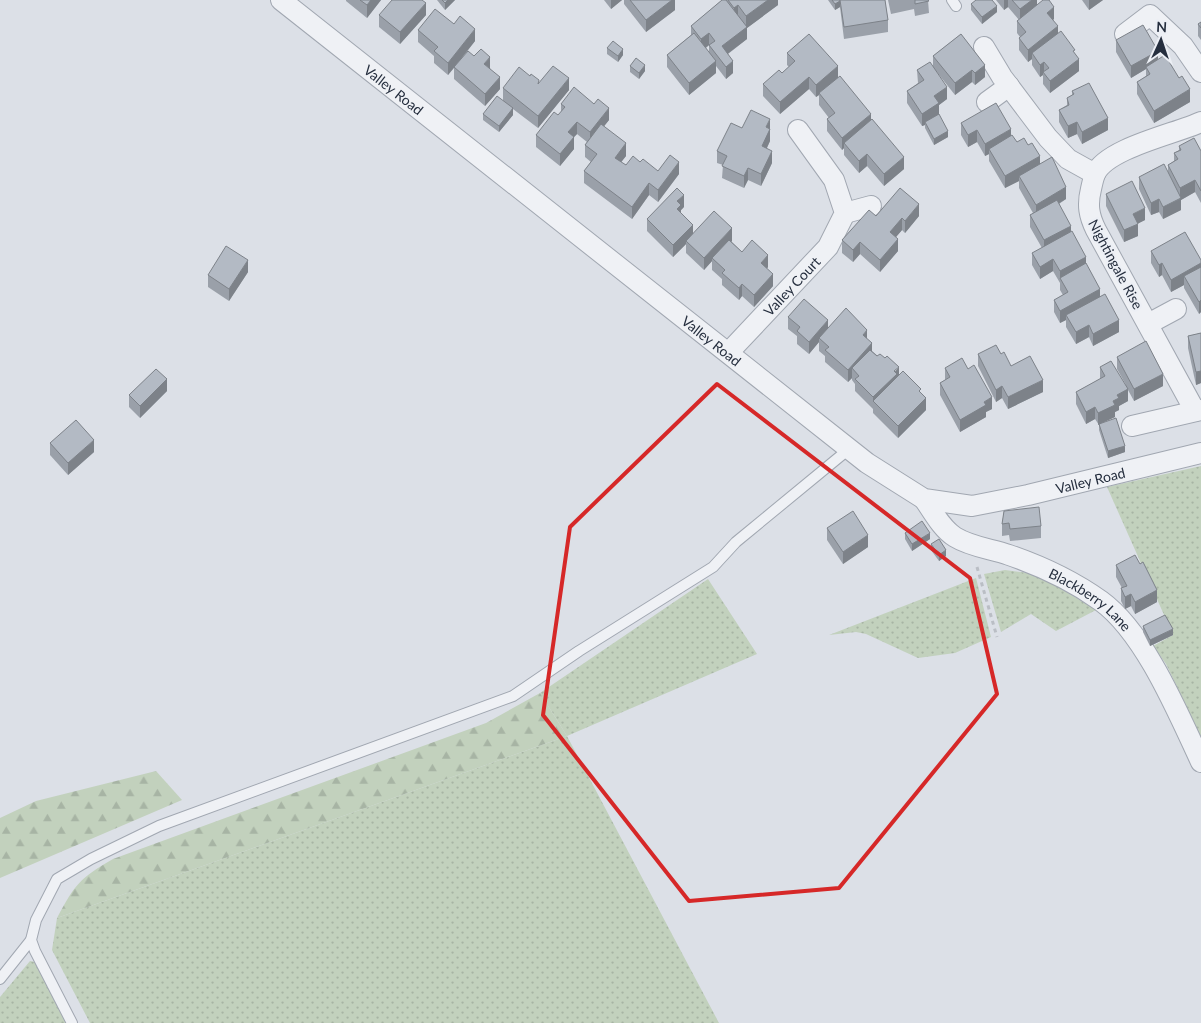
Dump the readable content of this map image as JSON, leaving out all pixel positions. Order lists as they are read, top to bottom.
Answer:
{
  "streets": {
    "street": [
      "Valley Road",
      "Nightingale Rise",
      "Valley Court",
      "Blackberry Lane"
    ]
  },
  "crossings": [
    ["Valley Road", "Valley Court"],
    ["Valley Road", "Blackberry Lane"]
  ],
  "north": "top"
}
